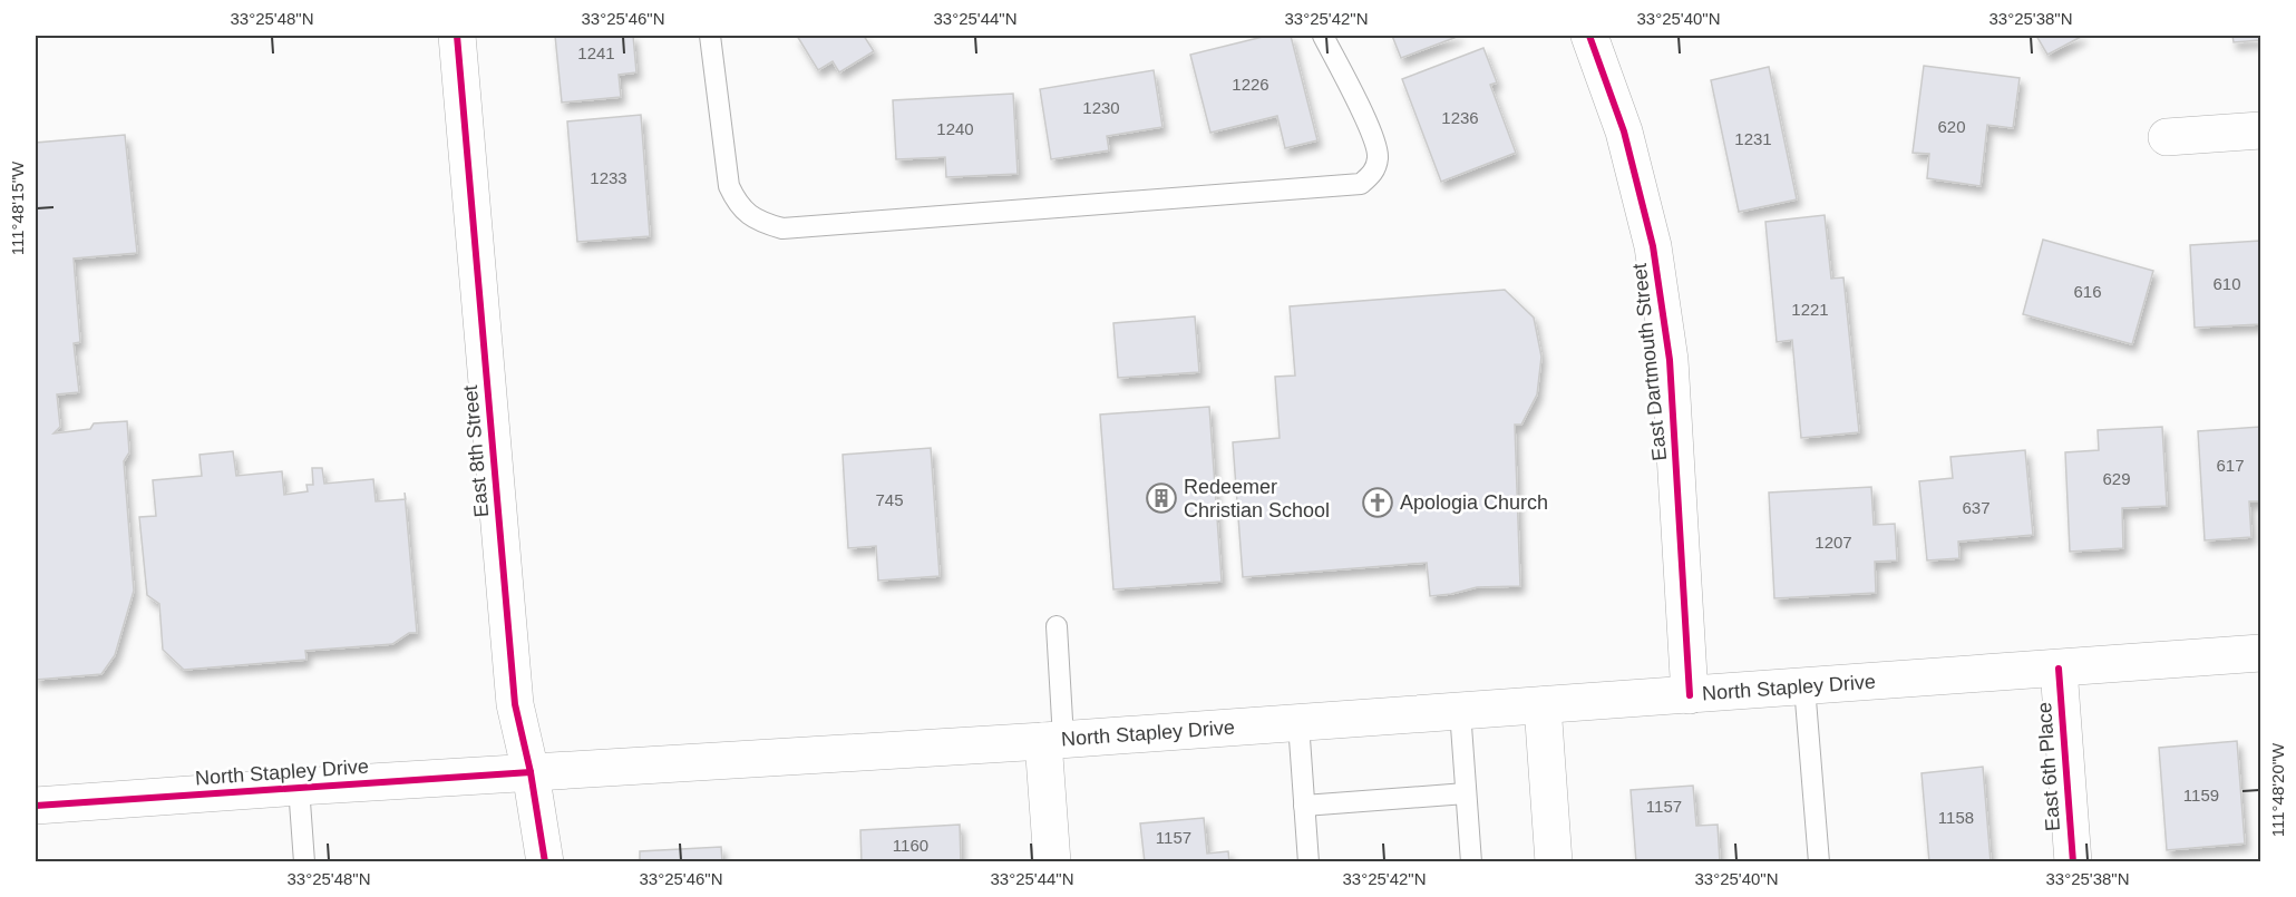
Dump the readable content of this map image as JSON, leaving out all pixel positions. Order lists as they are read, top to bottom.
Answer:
{
  "streets": {
    "main road": [
      "East Dartmouth Street",
      "East 8th Street",
      "North Stapley Drive",
      "East 6th Place"
    ]
  },
  "crossings": [
    ["East Dartmouth Street", "North Stapley Drive"],
    ["East 8th Street", "North Stapley Drive"],
    ["North Stapley Drive", "East 6th Place"]
  ],
  "places": {
    "building": ["Redeemer Christian School"],
    "church": ["Apologia Church"]
  },
  "house_numbers": [
    "1241",
    "1226",
    "1230",
    "1236",
    "620",
    "1240",
    "1231",
    "1233",
    "610",
    "616",
    "1221",
    "617",
    "629",
    "745",
    "637",
    "1207",
    "1159",
    "1157",
    "1158",
    "1157",
    "1160"
  ],
  "coordinates": [
    "33°25'48\"N",
    "33°25'46\"N",
    "33°25'44\"N",
    "33°25'42\"N",
    "33°25'40\"N",
    "33°25'38\"N",
    "111°48'15\"W",
    "111°48'20\"W"
  ]
}
